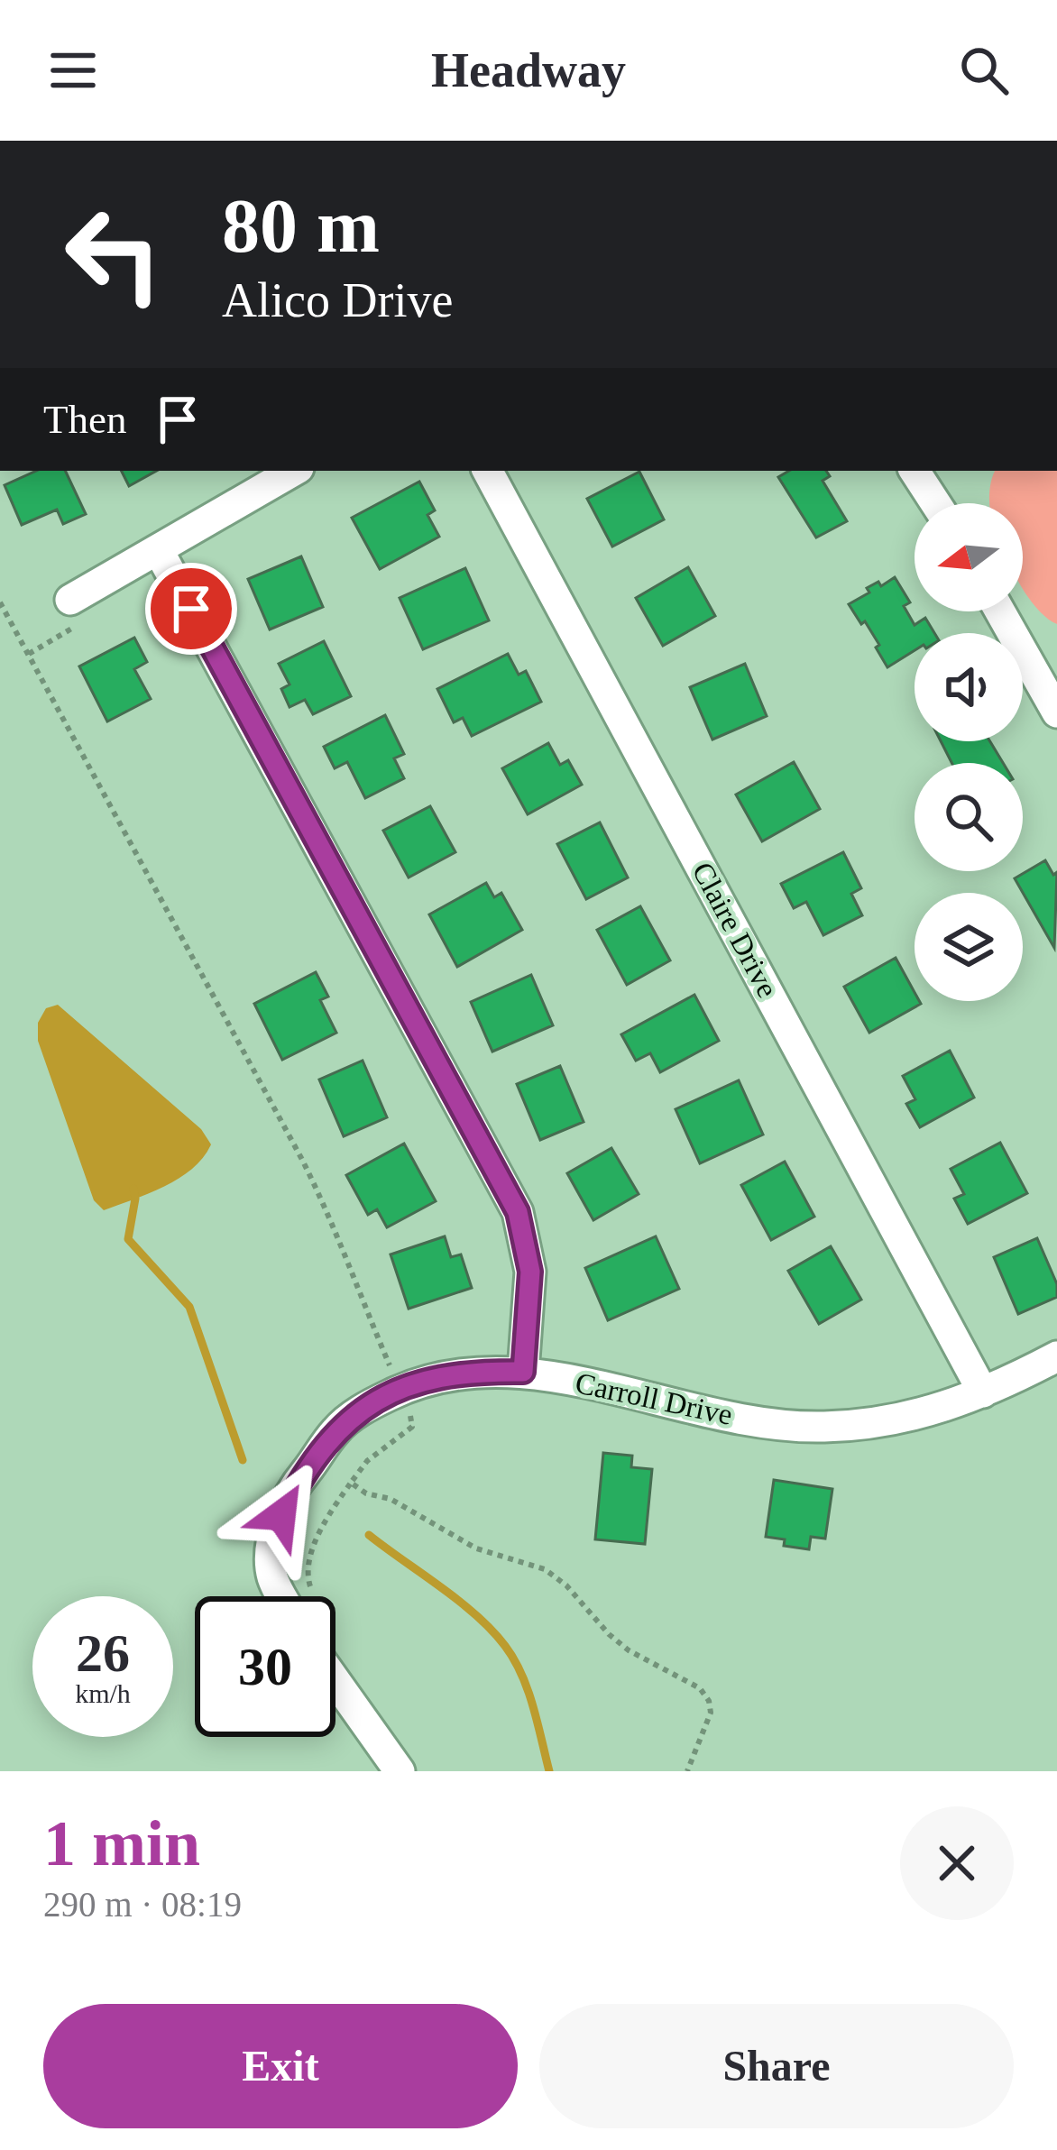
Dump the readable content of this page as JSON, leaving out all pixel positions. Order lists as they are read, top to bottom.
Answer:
{
  "streets": {
    "street": ["Claire Drive", "Carroll Drive"]
  },
  "crossings": [
    ["Claire Drive", "Carroll Drive"]
  ],
  "north": "left",
  "page": {
    "header": "Headway",
    "turn": ["80 m", "Alico Drive"],
    "then": "Then",
    "speed": "26 km/h",
    "limit": "30",
    "heading": ["1 min", "290 m · 08:19"],
    "buttons": ["Exit", "Share"]
  }
}
